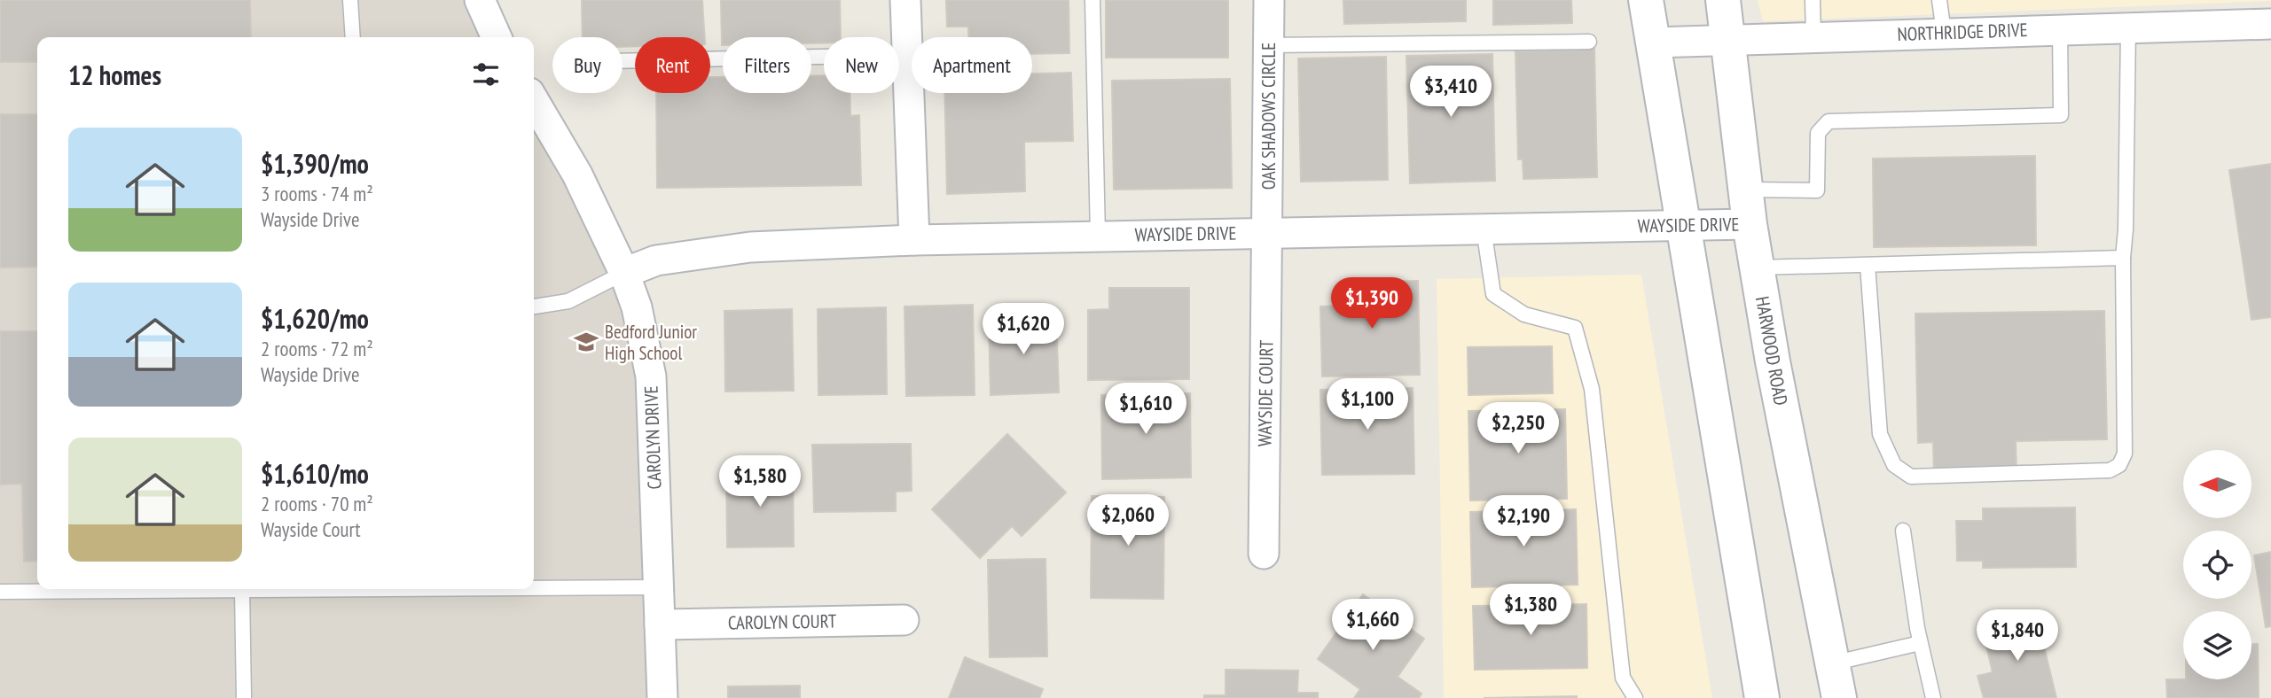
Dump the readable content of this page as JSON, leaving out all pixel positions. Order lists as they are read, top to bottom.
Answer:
{
  "streets": {
    "main road": ["HARWOOD ROAD"],
    "street": [
      "NORTHRIDGE DRIVE",
      "OAK SHADOWS CIRCLE",
      "WAYSIDE DRIVE",
      "WAYSIDE COURT",
      "CAROLYN DRIVE",
      "CAROLYN COURT"
    ]
  },
  "crossings": [
    ["NORTHRIDGE DRIVE", "HARWOOD ROAD"],
    ["OAK SHADOWS CIRCLE", "WAYSIDE DRIVE"],
    ["OAK SHADOWS CIRCLE", "WAYSIDE COURT"],
    ["WAYSIDE DRIVE", "HARWOOD ROAD"],
    ["WAYSIDE DRIVE", "WAYSIDE COURT"],
    ["WAYSIDE DRIVE", "CAROLYN DRIVE"],
    ["CAROLYN DRIVE", "CAROLYN COURT"]
  ],
  "places": {
    "school or university": ["Bedford Junior High School"]
  },
  "north": "left",
  "page": {
    "chip": [
      "Buy",
      "Rent",
      "Filters",
      "New",
      "Apartment"
    ],
    "heading": "12 homes",
    "price": [
      "$3,410",
      "$1,390",
      "$1,620",
      "$1,100",
      "$1,610",
      "$2,250",
      "$1,580",
      "$2,060",
      "$2,190",
      "$1,380",
      "$1,660",
      "$1,840"
    ],
    "list": [
      {
        "name": "$1,390/mo",
        "note": "3 rooms · 74 m² · Wayside Drive"
      },
      {
        "name": "$1,620/mo",
        "note": "2 rooms · 72 m² · Wayside Drive"
      },
      {
        "name": "$1,610/mo",
        "note": "2 rooms · 70 m² · Wayside Court"
      }
    ]
  }
}
